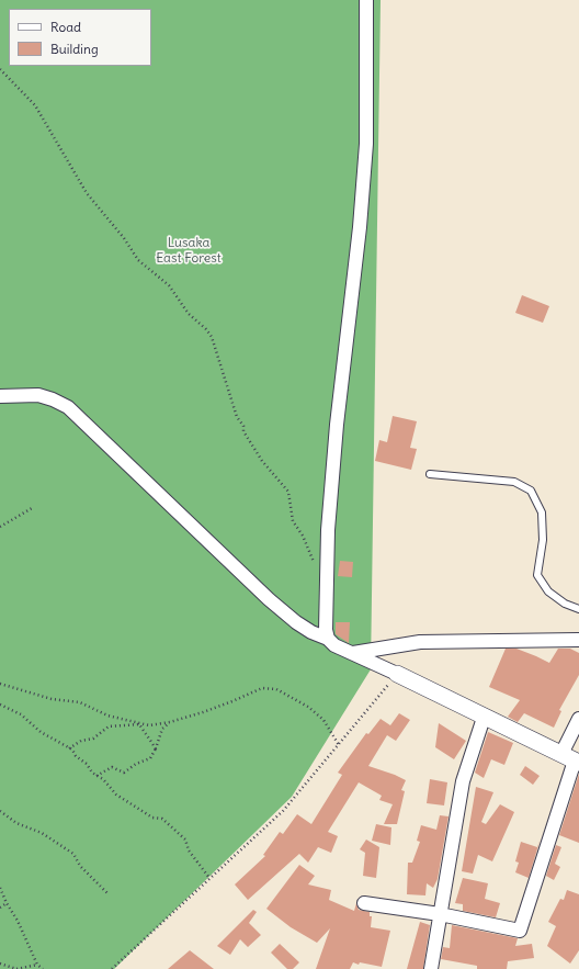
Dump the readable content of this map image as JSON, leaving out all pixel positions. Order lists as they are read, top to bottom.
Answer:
{
  "parks": ["Lusaka East Forest"],
  "legend": ["Road", "Building"]
}
